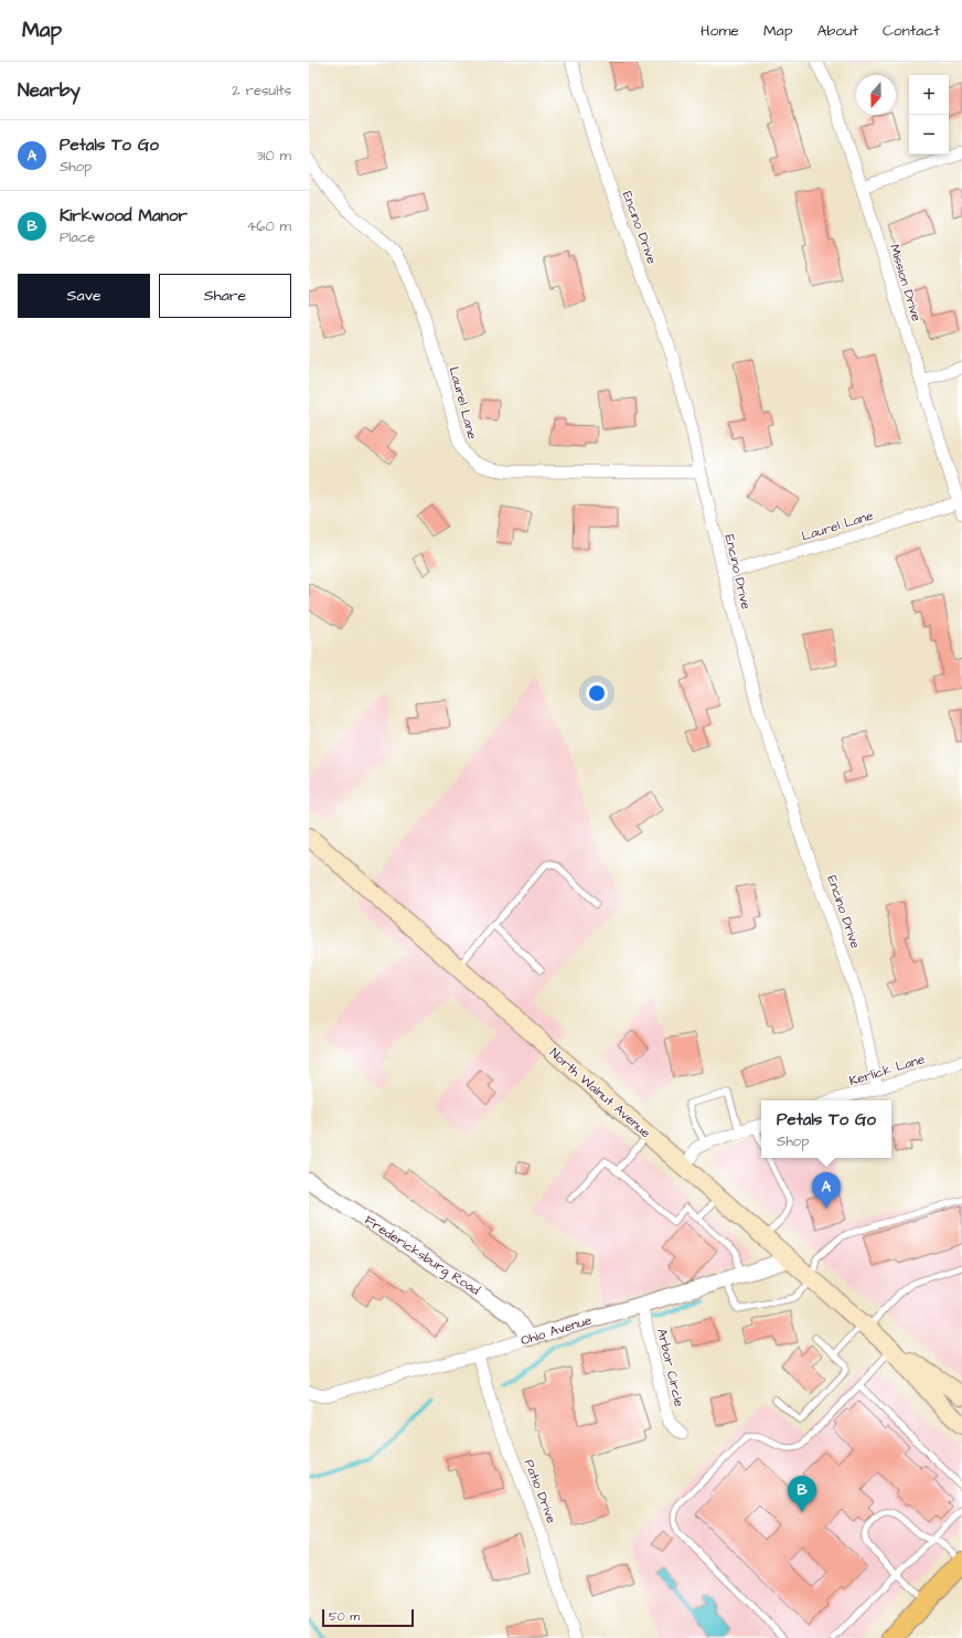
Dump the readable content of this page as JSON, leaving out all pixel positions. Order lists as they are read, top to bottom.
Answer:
{
  "streets": {
    "main road": ["North Walnut Avenue"],
    "street": [
      "Encino Drive",
      "Mission Drive",
      "Laurel Lane",
      "Kerlick Lane",
      "Fredericksburg Road",
      "Ohio Avenue",
      "Arbor Circle",
      "Patio Drive"
    ]
  },
  "crossings": [
    ["Encino Drive", "Laurel Lane"],
    ["Encino Drive", "Kerlick Lane"],
    ["Mission Drive", "Laurel Lane"],
    ["North Walnut Avenue", "Ohio Avenue"],
    ["Fredericksburg Road", "Ohio Avenue"],
    ["Ohio Avenue", "Arbor Circle"],
    ["Ohio Avenue", "Patio Drive"]
  ],
  "scale_bar": "50 m",
  "north": "bottom",
  "page": {
    "header": "Map",
    "nav": [
      "Home",
      "Map",
      "About",
      "Contact"
    ],
    "heading": ["Nearby", "2 results"],
    "map_buttons": ["+", "−"],
    "list": [
      {
        "mark": "A",
        "name": "Petals To Go",
        "note": "Shop",
        "value": "310 m"
      },
      {
        "mark": "B",
        "name": "Kirkwood Manor",
        "note": "Place",
        "value": "460 m"
      }
    ],
    "buttons": ["Save", "Share"],
    "popup": ["Petals To Go", "Shop"],
    "pins": ["A", "B"],
    "scale": "50 m"
  }
}
